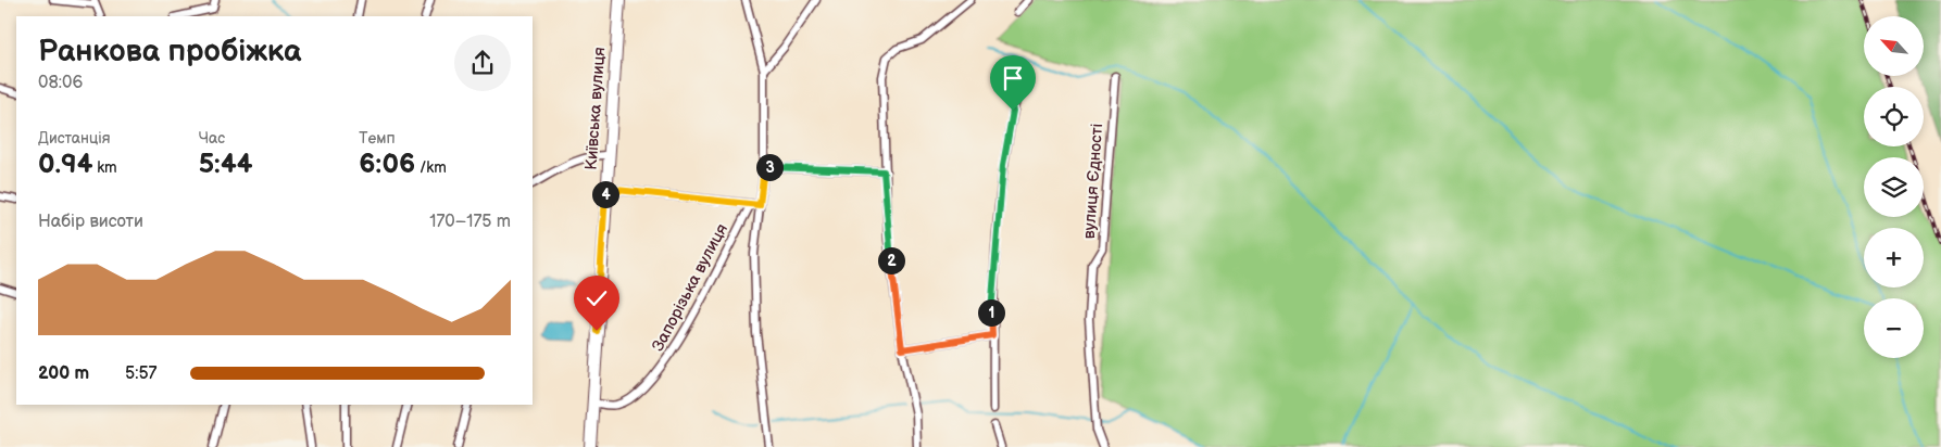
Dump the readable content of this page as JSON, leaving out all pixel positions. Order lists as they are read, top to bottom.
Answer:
{
  "streets": {
    "main road": ["Київська вулиця"],
    "street": ["вулиця Єдності", "Запорізька вулиця"]
  },
  "crossings": [
    ["Київська вулиця", "Запорізька вулиця"]
  ],
  "north": "top left",
  "page": {
    "map_buttons": ["+", "−"],
    "heading": ["Ранкова пробіжка", "08:06"],
    "stats": [
      ["Дистанція", "0.94 km"],
      ["Час", "5:44"],
      ["Темп", "6:06 /km"]
    ],
    "pins": [
      "3",
      "4",
      "2",
      "1"
    ],
    "chart": ["Набір висоти", "170–175 m"],
    "list": [
      {
        "name": "200 m",
        "note": "5:57"
      }
    ]
  }
}
